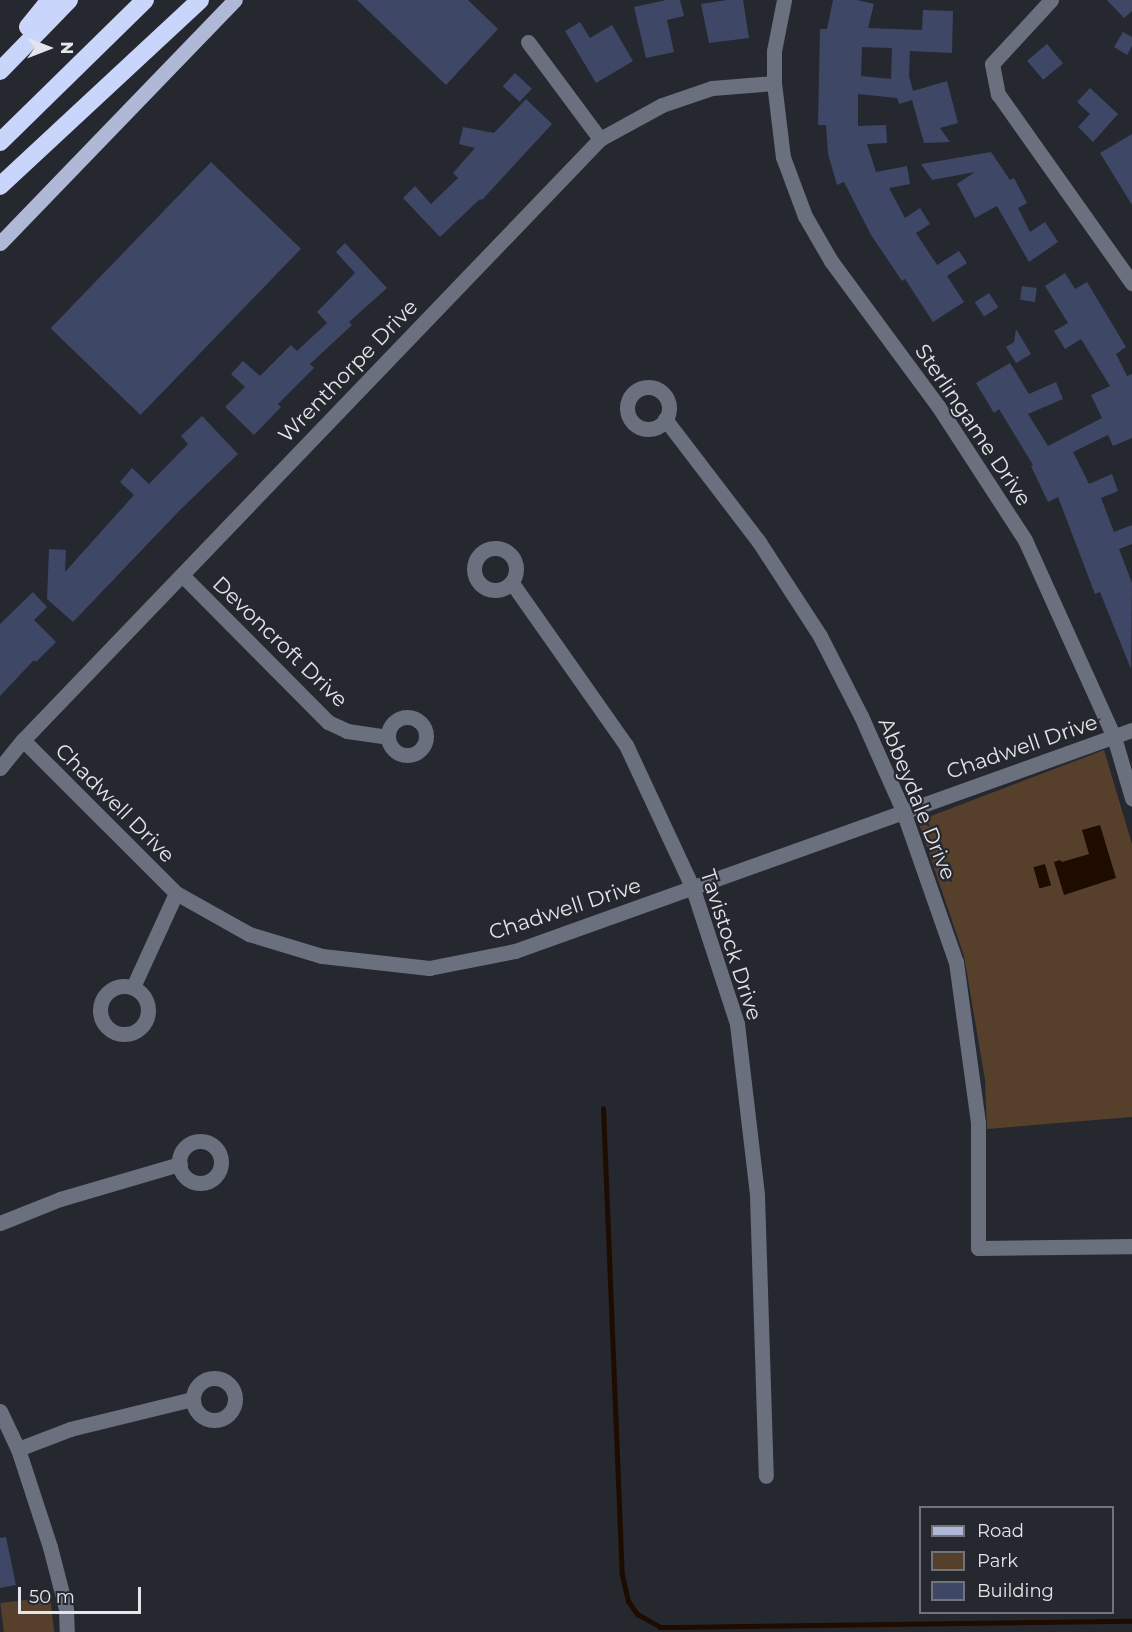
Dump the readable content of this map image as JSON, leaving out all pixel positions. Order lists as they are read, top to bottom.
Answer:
{
  "streets": {
    "street": [
      "Wrenthorpe Drive",
      "Sterlingame Drive",
      "Devoncroft Drive",
      "Chadwell Drive",
      "Abbeydale Drive",
      "Tavistock Drive"
    ]
  },
  "crossings": [
    ["Wrenthorpe Drive", "Sterlingame Drive"],
    ["Wrenthorpe Drive", "Devoncroft Drive"],
    ["Wrenthorpe Drive", "Chadwell Drive"],
    ["Sterlingame Drive", "Chadwell Drive"],
    ["Chadwell Drive", "Abbeydale Drive"],
    ["Chadwell Drive", "Tavistock Drive"]
  ],
  "legend": ["Road", "Park", "Building"],
  "scale_bar": "50 m",
  "north": "right"
}
